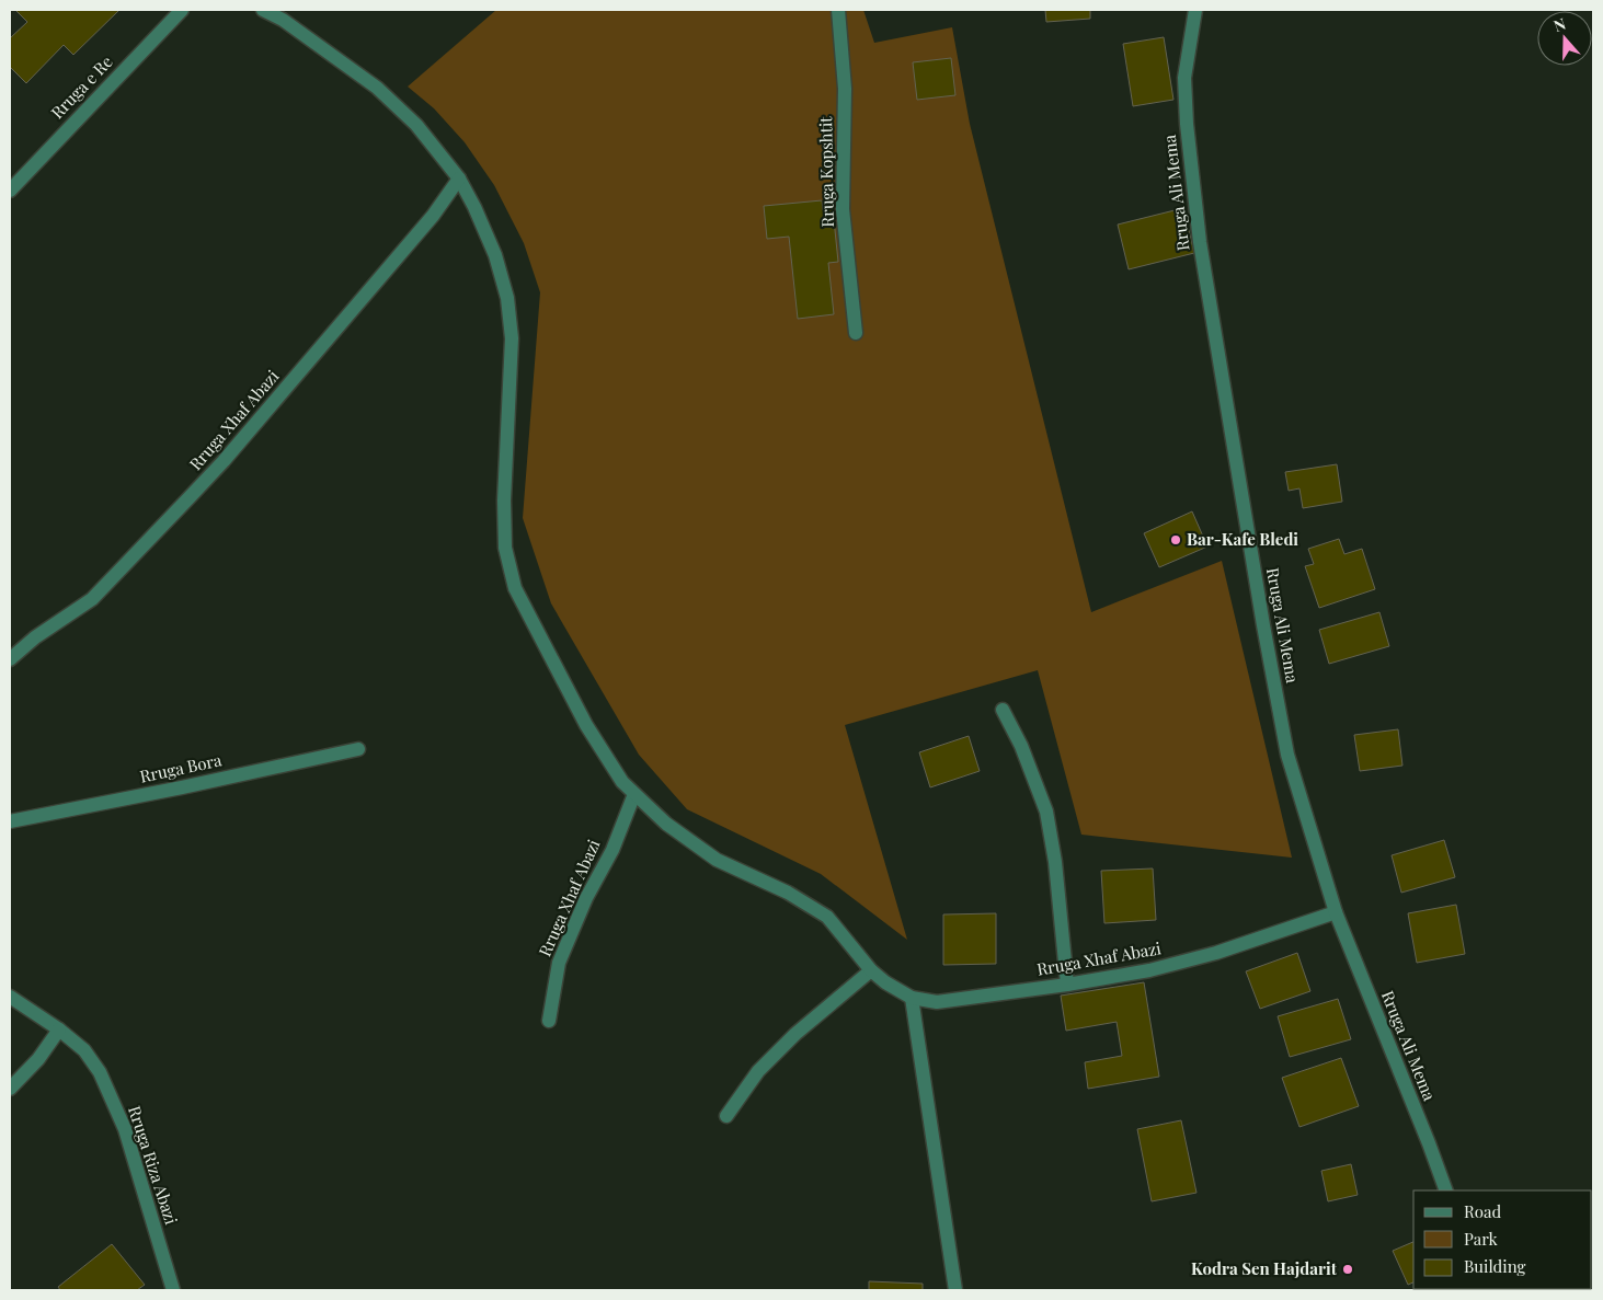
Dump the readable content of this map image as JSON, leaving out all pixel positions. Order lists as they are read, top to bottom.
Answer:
{
  "streets": {
    "street": [
      "Rruga e Re",
      "Rruga Kopshtit",
      "Rruga Ali Mema",
      "Rruga Xhaf Abazi",
      "Rruga Bora",
      "Rruga Riza Abazi"
    ]
  },
  "crossings": [
    ["Rruga Ali Mema", "Rruga Xhaf Abazi"]
  ],
  "places": ["Bar-Kafe Bledi", "Kodra Sen Hajdarit"],
  "legend": ["Road", "Park", "Building"],
  "north": "top"
}
